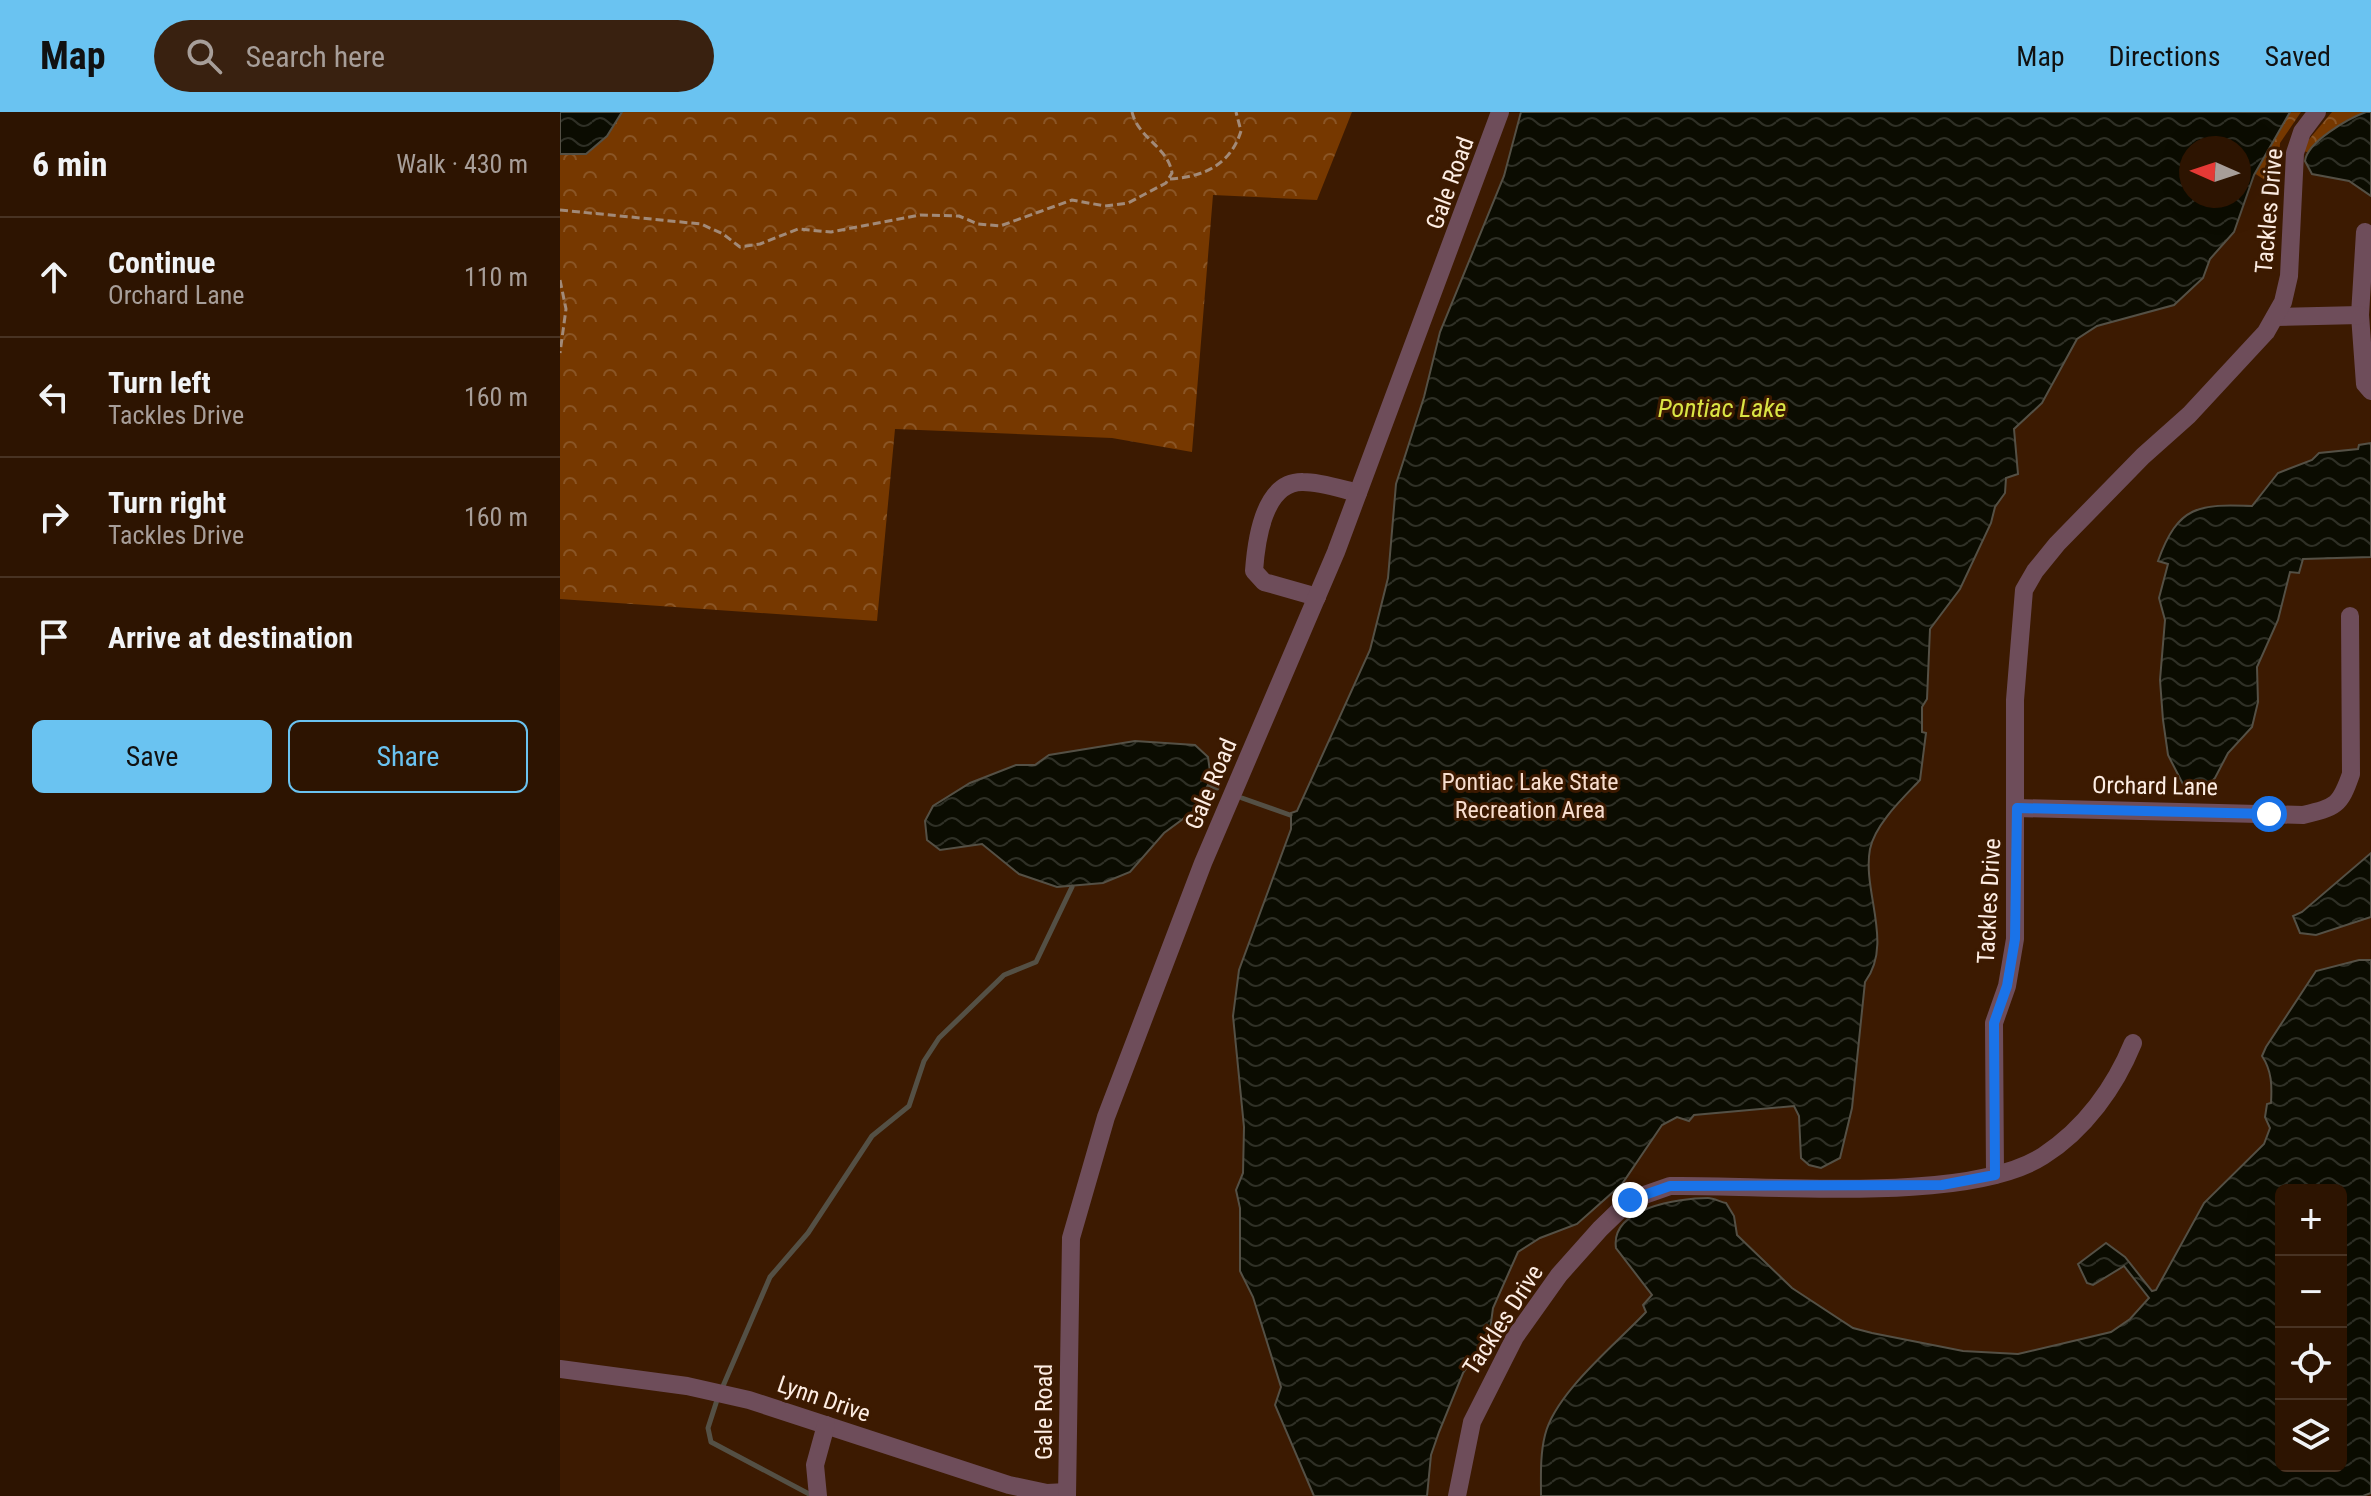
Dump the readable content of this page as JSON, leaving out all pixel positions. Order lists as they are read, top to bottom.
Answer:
{
  "streets": {
    "street": [
      "Gale Road",
      "Tackles Drive",
      "Orchard Lane",
      "Lynn Drive"
    ]
  },
  "crossings": [
    ["Gale Road", "Lynn Drive"],
    ["Tackles Drive", "Orchard Lane"]
  ],
  "water": ["Pontiac Lake"],
  "parks": ["Pontiac Lake State Recreation Area"],
  "north": "left",
  "page": {
    "header": "Map",
    "search": "Search here",
    "nav": ["Map", "Directions", "Saved"],
    "heading": ["6 min", "Walk · 430 m"],
    "list": [
      ["Continue", "Orchard Lane", "110 m"],
      ["Turn left", "Tackles Drive", "160 m"],
      ["Turn right", "Tackles Drive", "160 m"],
      "Arrive at destination"
    ],
    "buttons": ["Save", "Share"],
    "map_buttons": ["+", "−"]
  }
}
